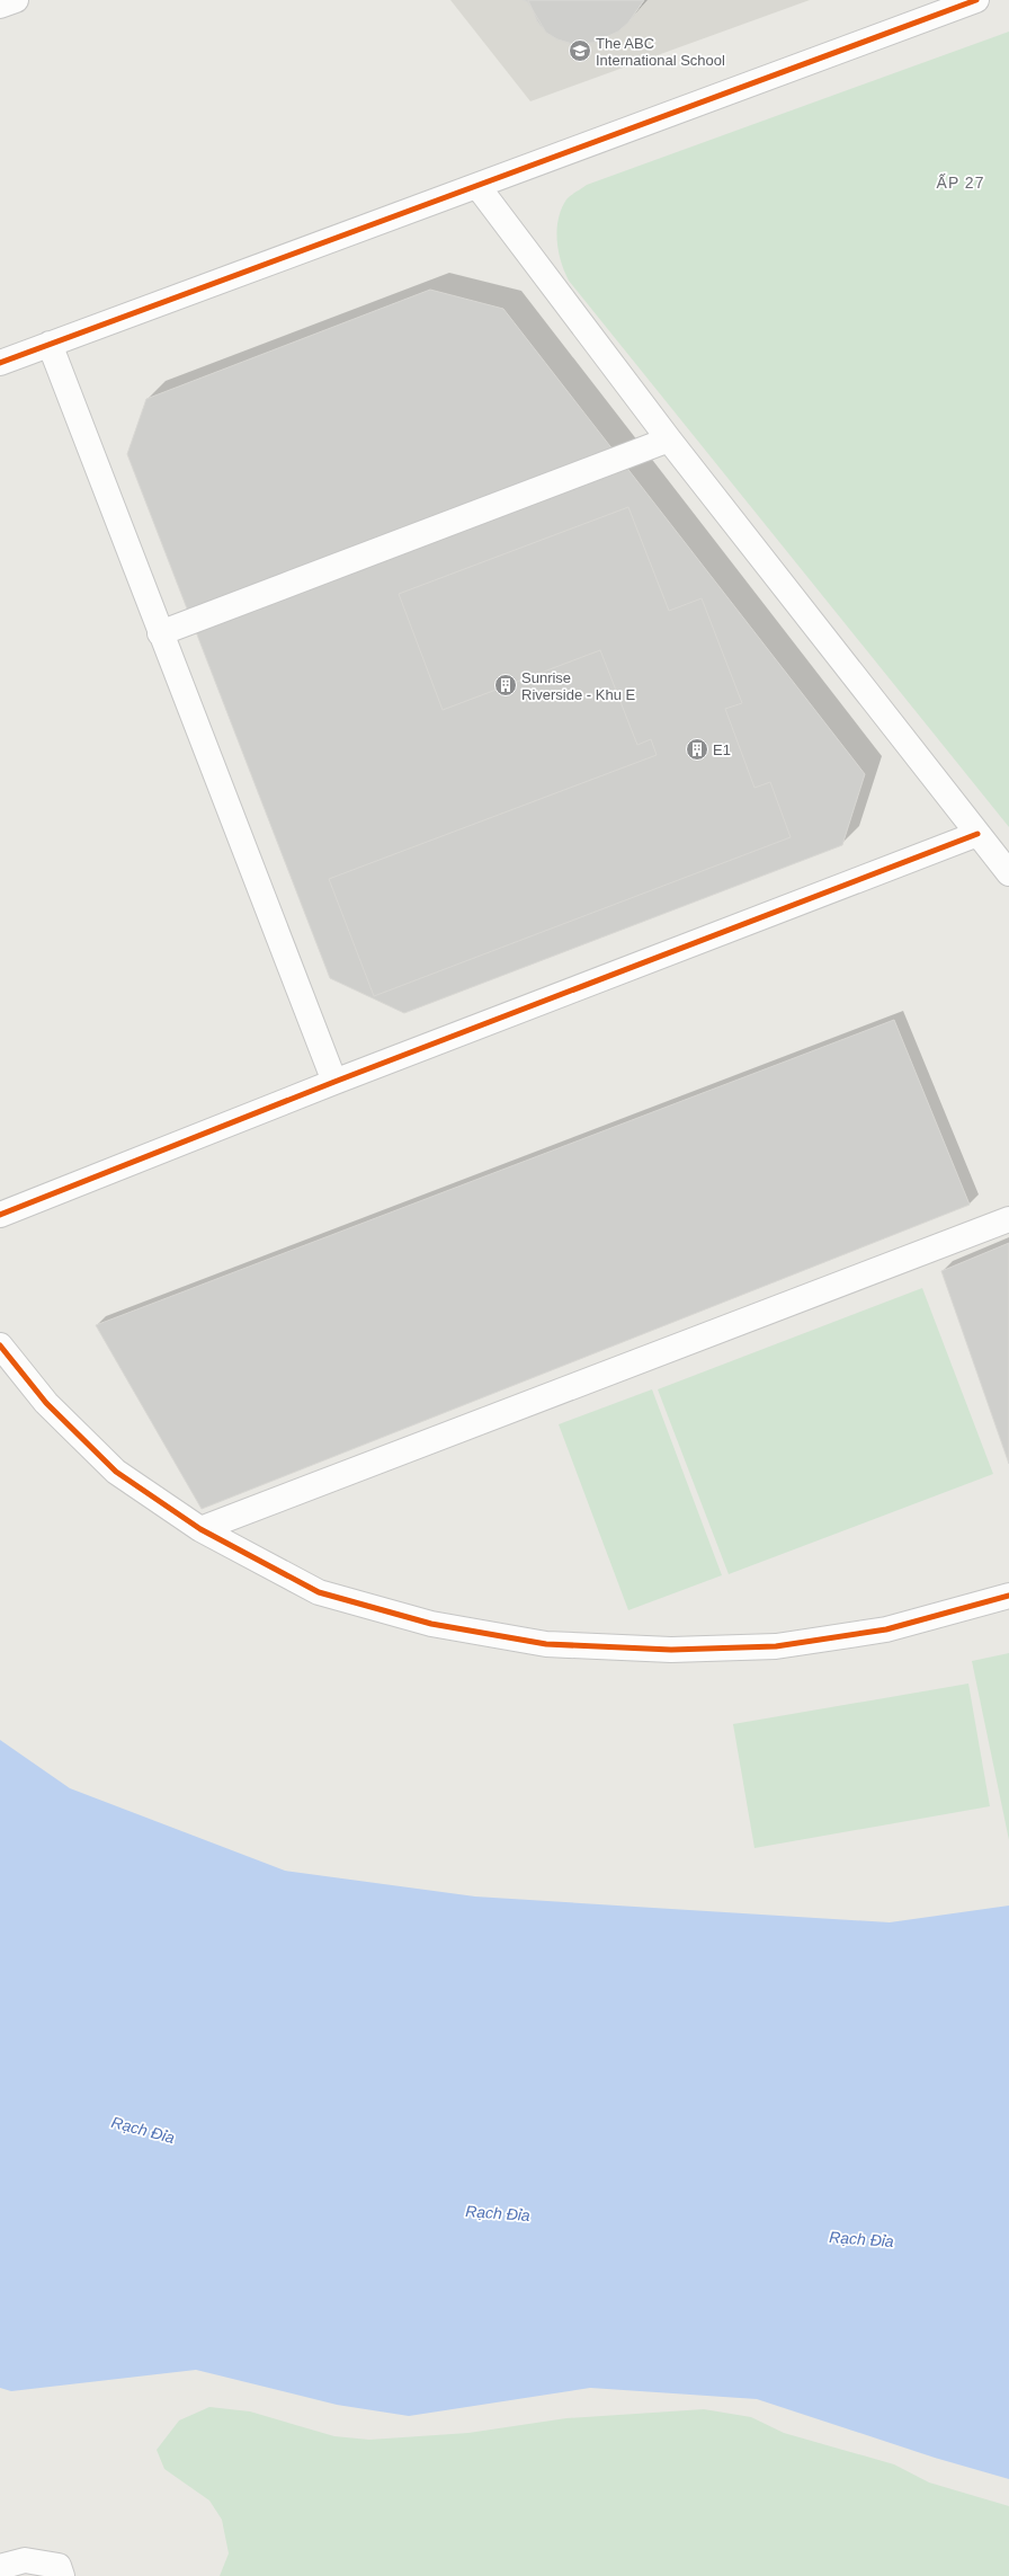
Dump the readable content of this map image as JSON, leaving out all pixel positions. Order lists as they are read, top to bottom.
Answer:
{
  "districts": ["ẤP 27"],
  "water": ["Rạch Đỉa"],
  "places": {
    "school or university": ["The ABC International School"],
    "building": ["Sunrise Riverside - Khu E", "E1"]
  }
}
